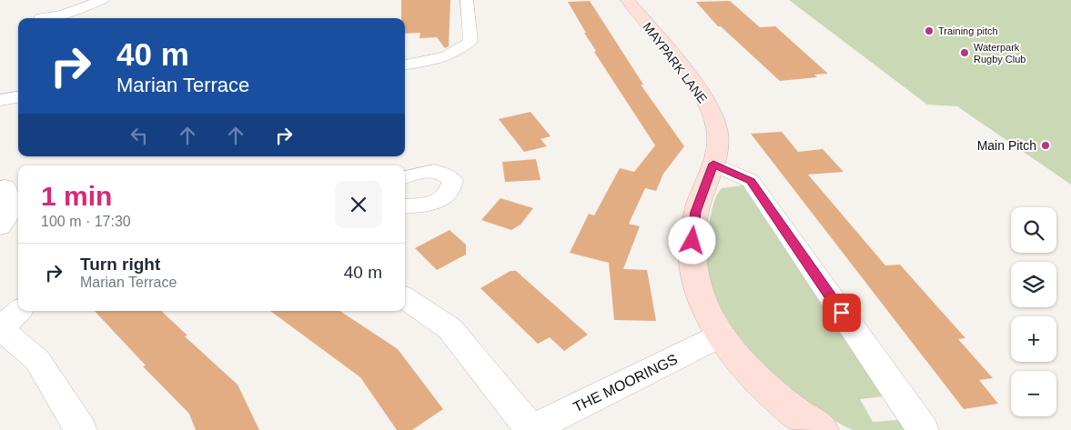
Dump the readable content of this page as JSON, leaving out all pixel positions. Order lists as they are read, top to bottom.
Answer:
{
  "streets": {
    "street": ["MAYPARK LANE", "THE MOORINGS"]
  },
  "crossings": [
    ["MAYPARK LANE", "THE MOORINGS"]
  ],
  "places": ["Training pitch", "Waterpark Rugby Club", "Main Pitch"],
  "page": {
    "turn": ["40 m", "Marian Terrace"],
    "heading": ["1 min", "100 m · 17:30"],
    "map_buttons": ["+", "−"],
    "list": [
      {
        "name": "Turn right",
        "note": "Marian Terrace",
        "value": "40 m"
      }
    ]
  }
}
